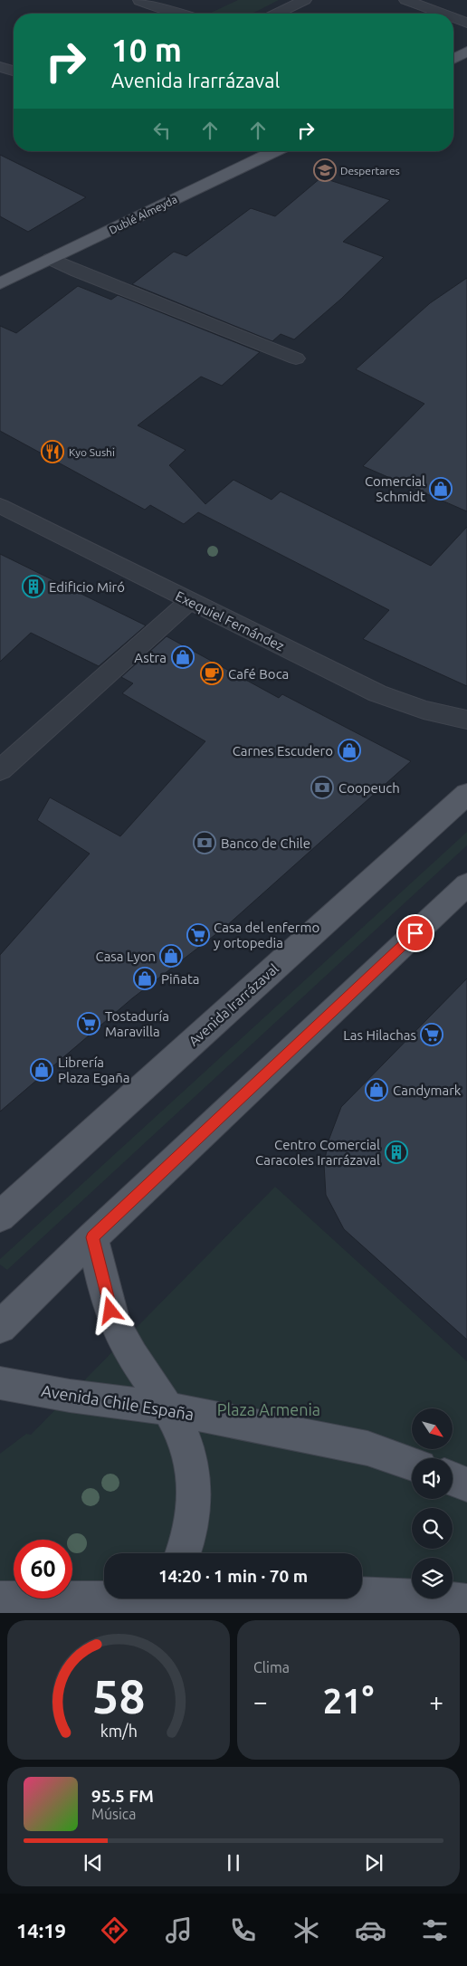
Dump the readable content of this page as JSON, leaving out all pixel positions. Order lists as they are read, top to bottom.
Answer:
{
  "streets": {
    "main road": ["Dublé Almeyda", "Avenida Irarrázaval", "Avenida Chile España"],
    "street": ["Exequiel Fernández"]
  },
  "parks": ["Plaza Armenia"],
  "places": {
    "school or university": ["Despertares"],
    "restaurant": ["Kyo Sushi"],
    "shop": [
      "Comercial Schmidt",
      "Astra",
      "Carnes Escudero",
      "Casa Lyon",
      "Piñata",
      "Librería Plaza Egaña",
      "Candymark"
    ],
    "building": ["Edificio Miró", "Centro Comercial Caracoles Irarrázaval"],
    "cafe": ["Café Boca"],
    "bank": ["Coopeuch", "Banco de Chile"],
    "supermarket": ["Casa del enfermo y ortopedia", "Tostaduría Maravilla", "Las Hilachas"]
  },
  "north": "bottom right",
  "page": {
    "turn": ["10 m", "Avenida Irarrázaval"],
    "limit": "60",
    "trip": "14:20 · 1 min · 70 m",
    "tile": "Clima",
    "heat": ["−", "21°", "+"],
    "song": ["95.5 FM", "Música"],
    "tabs": "14:19",
    "gauge": ["58", "km/h"]
  }
}
